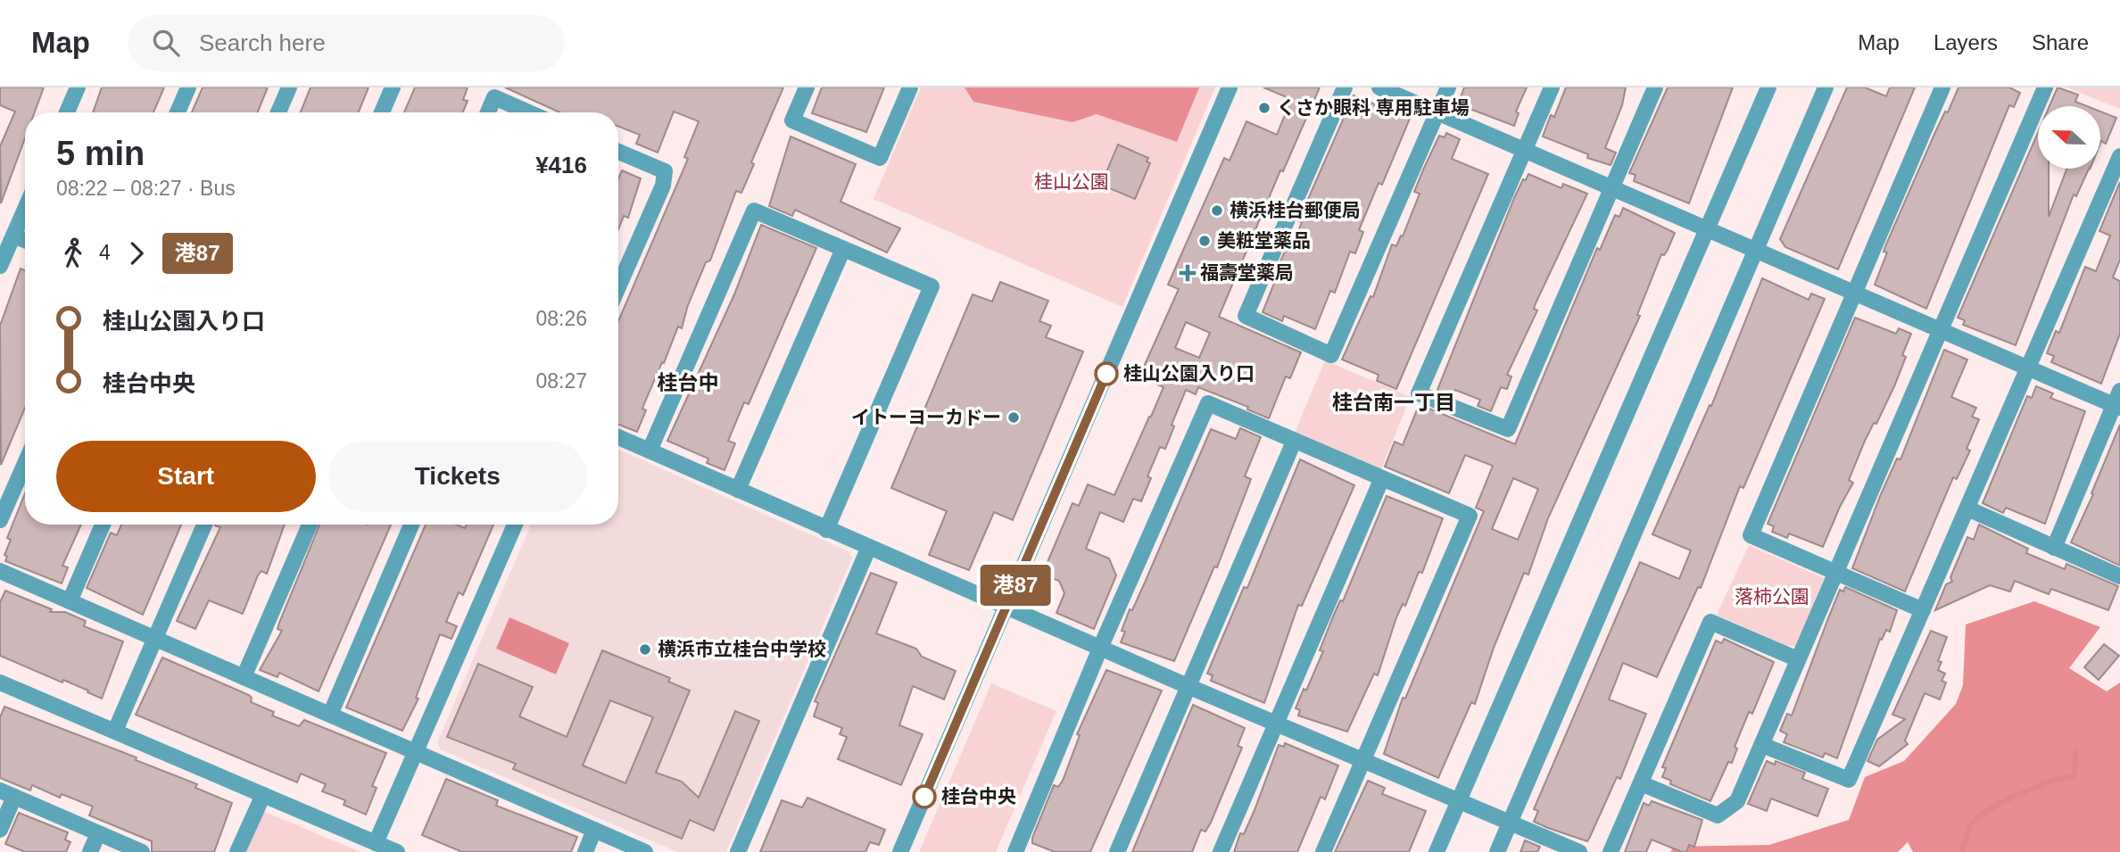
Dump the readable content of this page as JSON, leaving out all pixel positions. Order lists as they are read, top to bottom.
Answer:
{
  "districts": ["桂台中", "桂台南一丁目"],
  "parks": ["桂山公園", "落柿公園"],
  "places": {
    "other": [
      "くさか眼科 専用駐車場",
      "横浜桂台郵便局",
      "美粧堂薬品",
      "桂山公園入り口",
      "イトーヨーカドー",
      "横浜市立桂台中学校",
      "桂台中央"
    ],
    "health": ["福壽堂薬局"]
  },
  "lines": ["bus line 港87"],
  "north": "left",
  "page": {
    "header": "Map",
    "search": "Search here",
    "nav": ["Map", "Layers", "Share"],
    "on_map": "港87",
    "heading": ["5 min", "08:22 – 08:27 · Bus", "¥416"],
    "legs": ["4", "港87"],
    "list": [
      {
        "name": "桂山公園入り口",
        "value": "08:26"
      },
      {
        "name": "桂台中央",
        "value": "08:27"
      }
    ],
    "buttons": ["Start", "Tickets"]
  }
}
